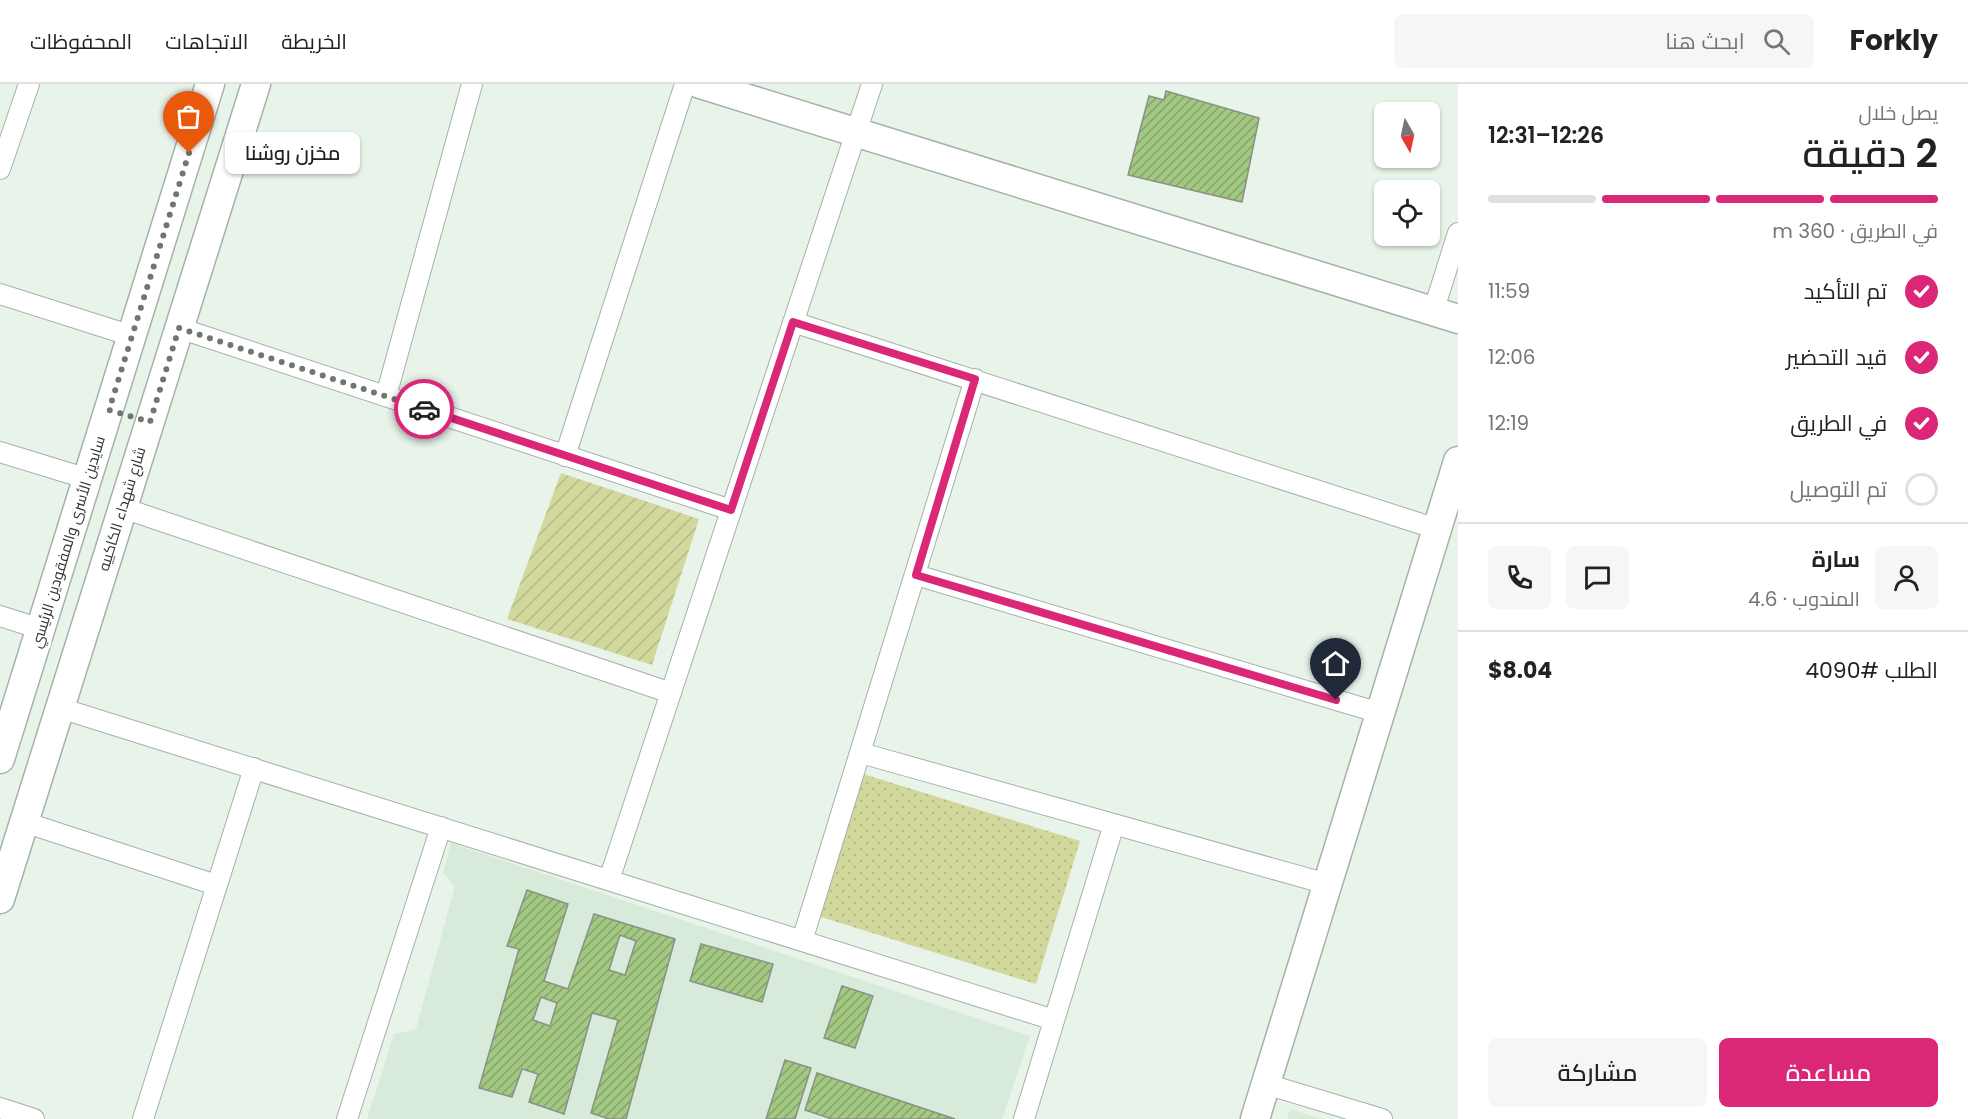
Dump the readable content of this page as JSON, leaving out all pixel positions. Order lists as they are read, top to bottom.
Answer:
{
  "streets": {
    "main road": ["شارع شهداء الكاكييه", "سايدين الأسرى والمفقودين الرئيسي"]
  },
  "places": ["مخزن روشنا"],
  "north": "bottom",
  "page": {
    "header": "Forkly",
    "search": "ابحث هنا",
    "nav": ["الخريطة", "الاتجاهات", "المحفوظات"],
    "heading": ["2 دقيقة", "يصل خلال", "12:26–12:31"],
    "panel": [
      "سارة",
      "المندوب · 4.6",
      "الطلب #4090",
      "$8.04"
    ],
    "bubble": "مخزن روشنا",
    "bar": "في الطريق · 360 m",
    "list": [
      ["تم التأكيد", "11:59"],
      ["قيد التحضير", "12:06"],
      ["في الطريق", "12:19"],
      "تم التوصيل"
    ],
    "buttons": ["مساعدة", "مشاركة"]
  }
}
